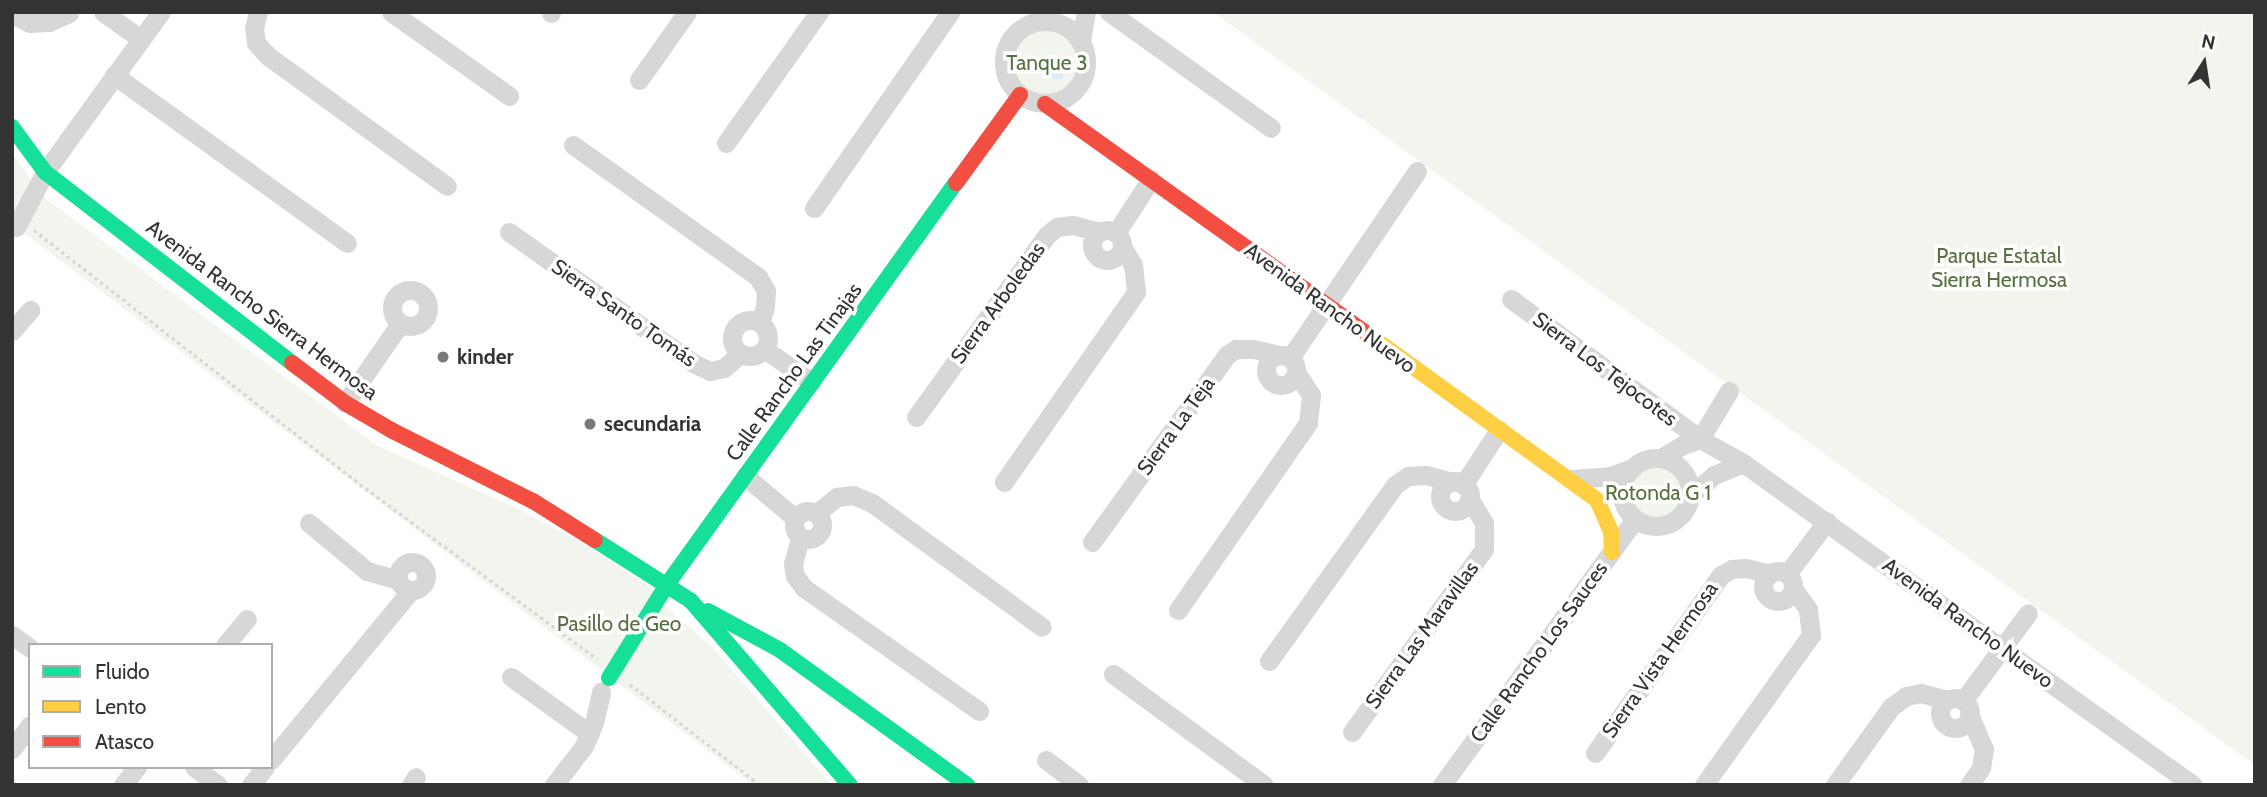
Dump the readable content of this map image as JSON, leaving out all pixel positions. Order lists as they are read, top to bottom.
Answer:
{
  "streets": {
    "street": [
      "Sierra Arboledas",
      "Avenida Rancho Nuevo",
      "Avenida Rancho Sierra Hermosa",
      "Sierra Santo Tomás",
      "Sierra Los Tejocotes",
      "Calle Rancho Las Tinajas",
      "Sierra La Teja",
      "Sierra Las Maravillas",
      "Calle Rancho Los Sauces",
      "Sierra Vista Hermosa"
    ]
  },
  "crossings": [
    ["Avenida Rancho Nuevo", "Sierra Los Tejocotes"],
    ["Avenida Rancho Nuevo", "Calle Rancho Las Tinajas"],
    ["Avenida Rancho Sierra Hermosa", "Calle Rancho Las Tinajas"]
  ],
  "parks": [
    "Tanque 3",
    "Parque Estatal Sierra Hermosa",
    "Rotonda G 1",
    "Pasillo de Geo"
  ],
  "places": ["kinder", "secundaria"],
  "legend": ["Fluido", "Lento", "Atasco"],
  "north": "top"
}
